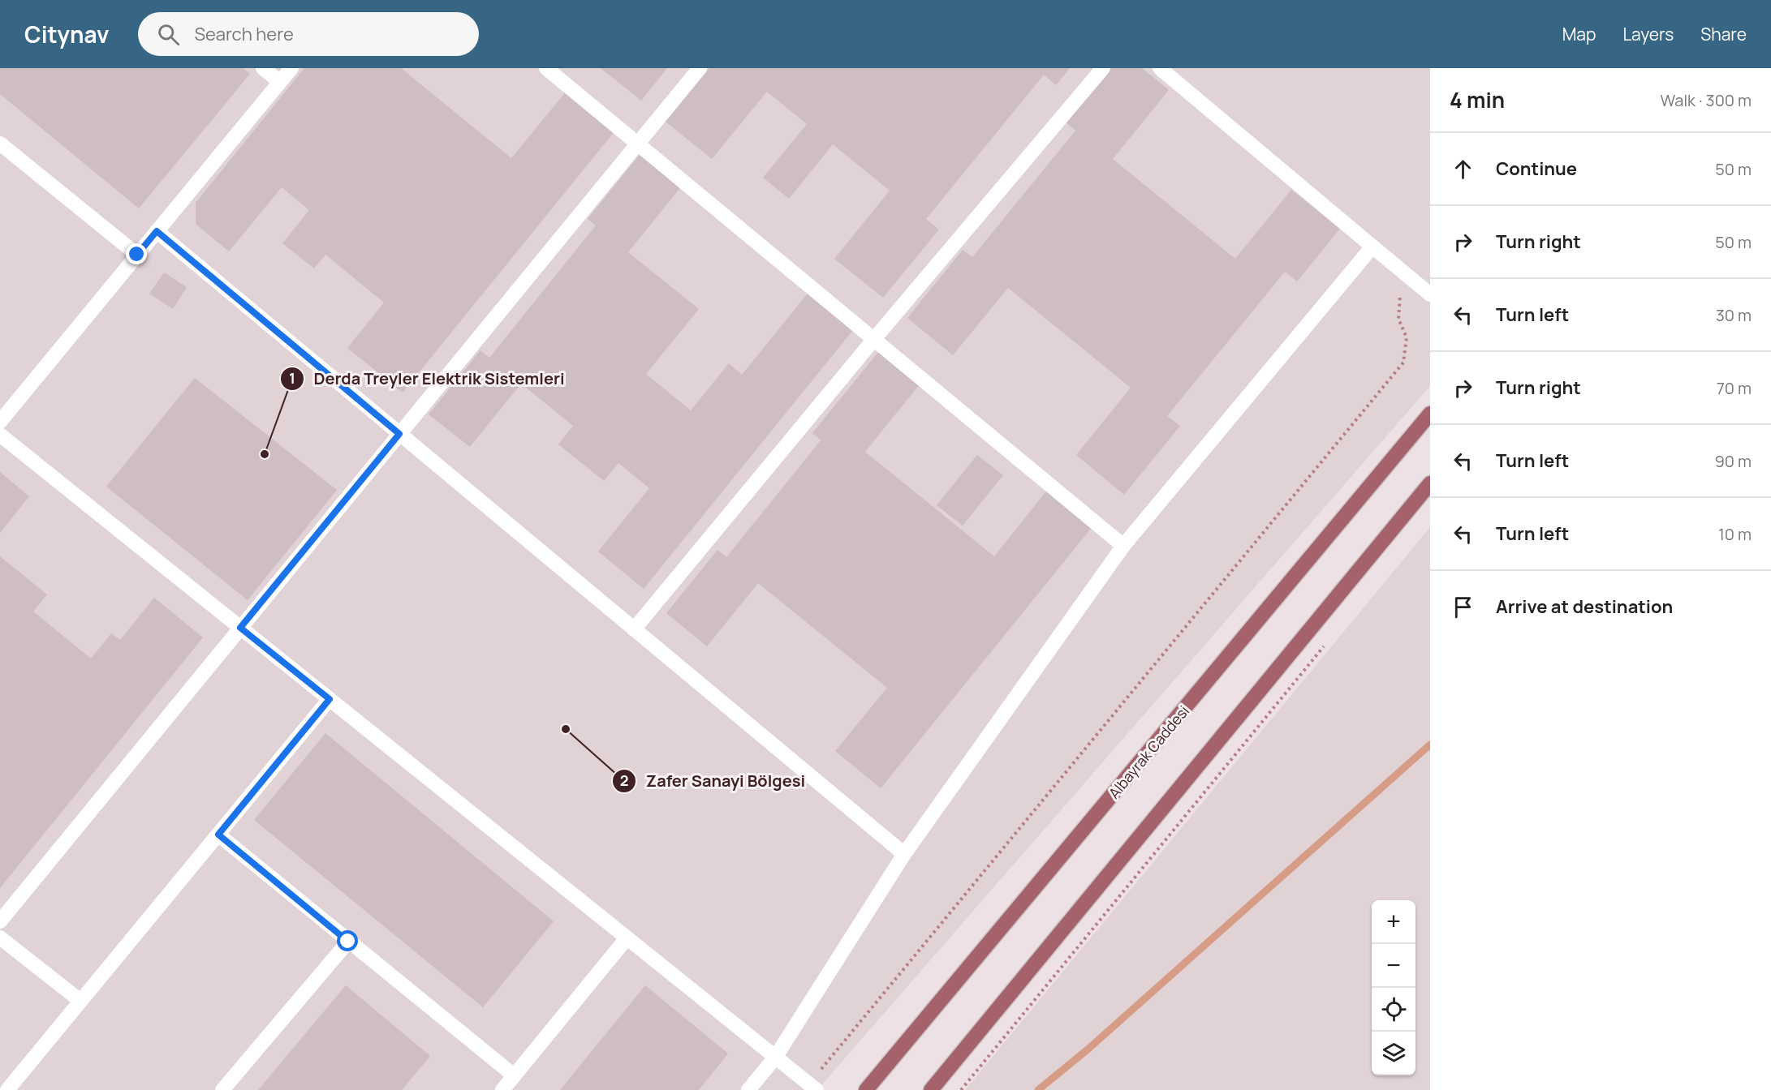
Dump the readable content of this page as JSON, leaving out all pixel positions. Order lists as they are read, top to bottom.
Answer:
{
  "streets": {
    "main road": ["Albayrak Caddesi"]
  },
  "places": ["Derda Treyler Elektrik Sistemleri", "Zafer Sanayi Bölgesi"],
  "page": {
    "header": "Citynav",
    "search": "Search here",
    "nav": ["Map", "Layers", "Share"],
    "heading": ["4 min", "Walk · 300 m"],
    "list": [
      ["Continue", "50 m"],
      ["Turn right", "50 m"],
      ["Turn left", "30 m"],
      ["Turn right", "70 m"],
      ["Turn left", "90 m"],
      ["Turn left", "10 m"],
      "Arrive at destination"
    ],
    "map_buttons": ["+", "−"]
  }
}
